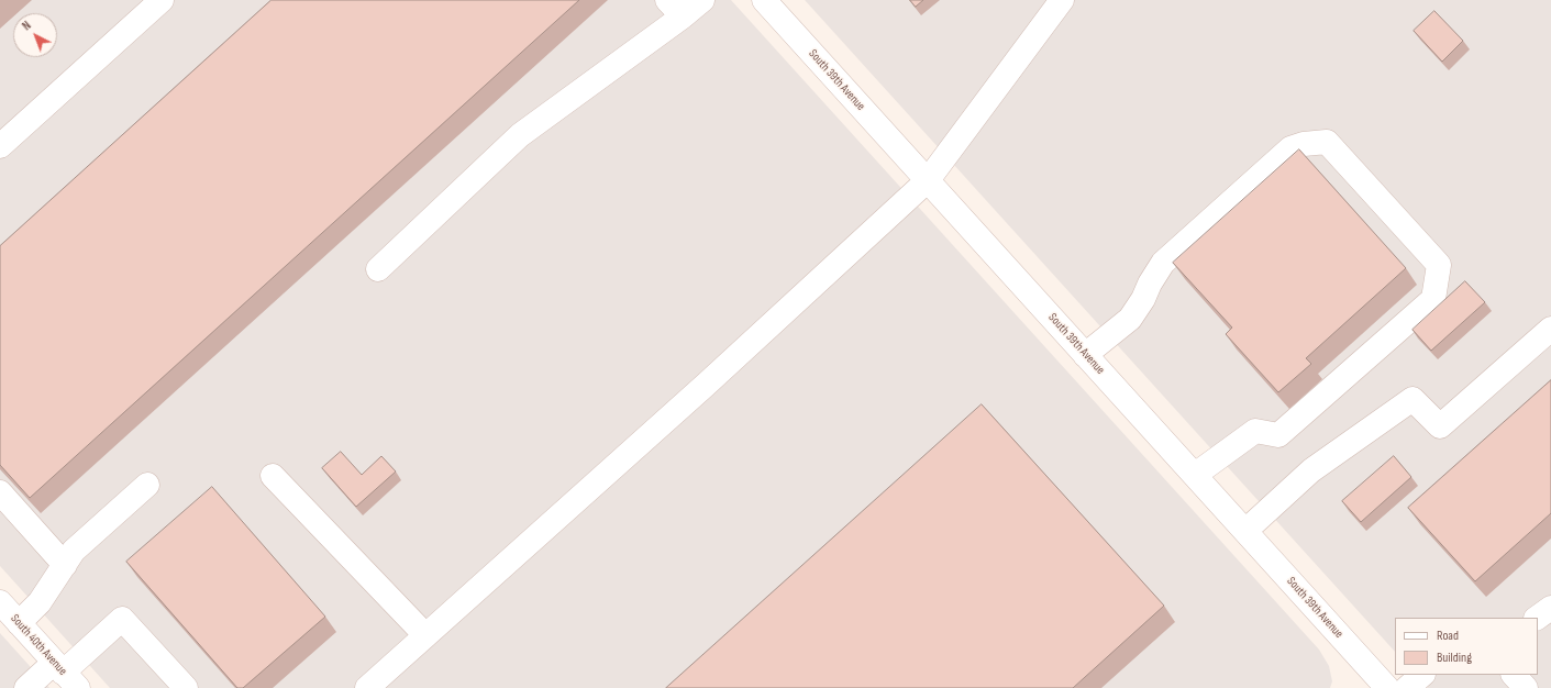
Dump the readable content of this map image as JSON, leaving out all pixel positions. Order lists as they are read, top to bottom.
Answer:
{
  "streets": {
    "street": ["South 39th Avenue", "South 40th Avenue"]
  },
  "legend": ["Road", "Building"],
  "north": "top left"
}
